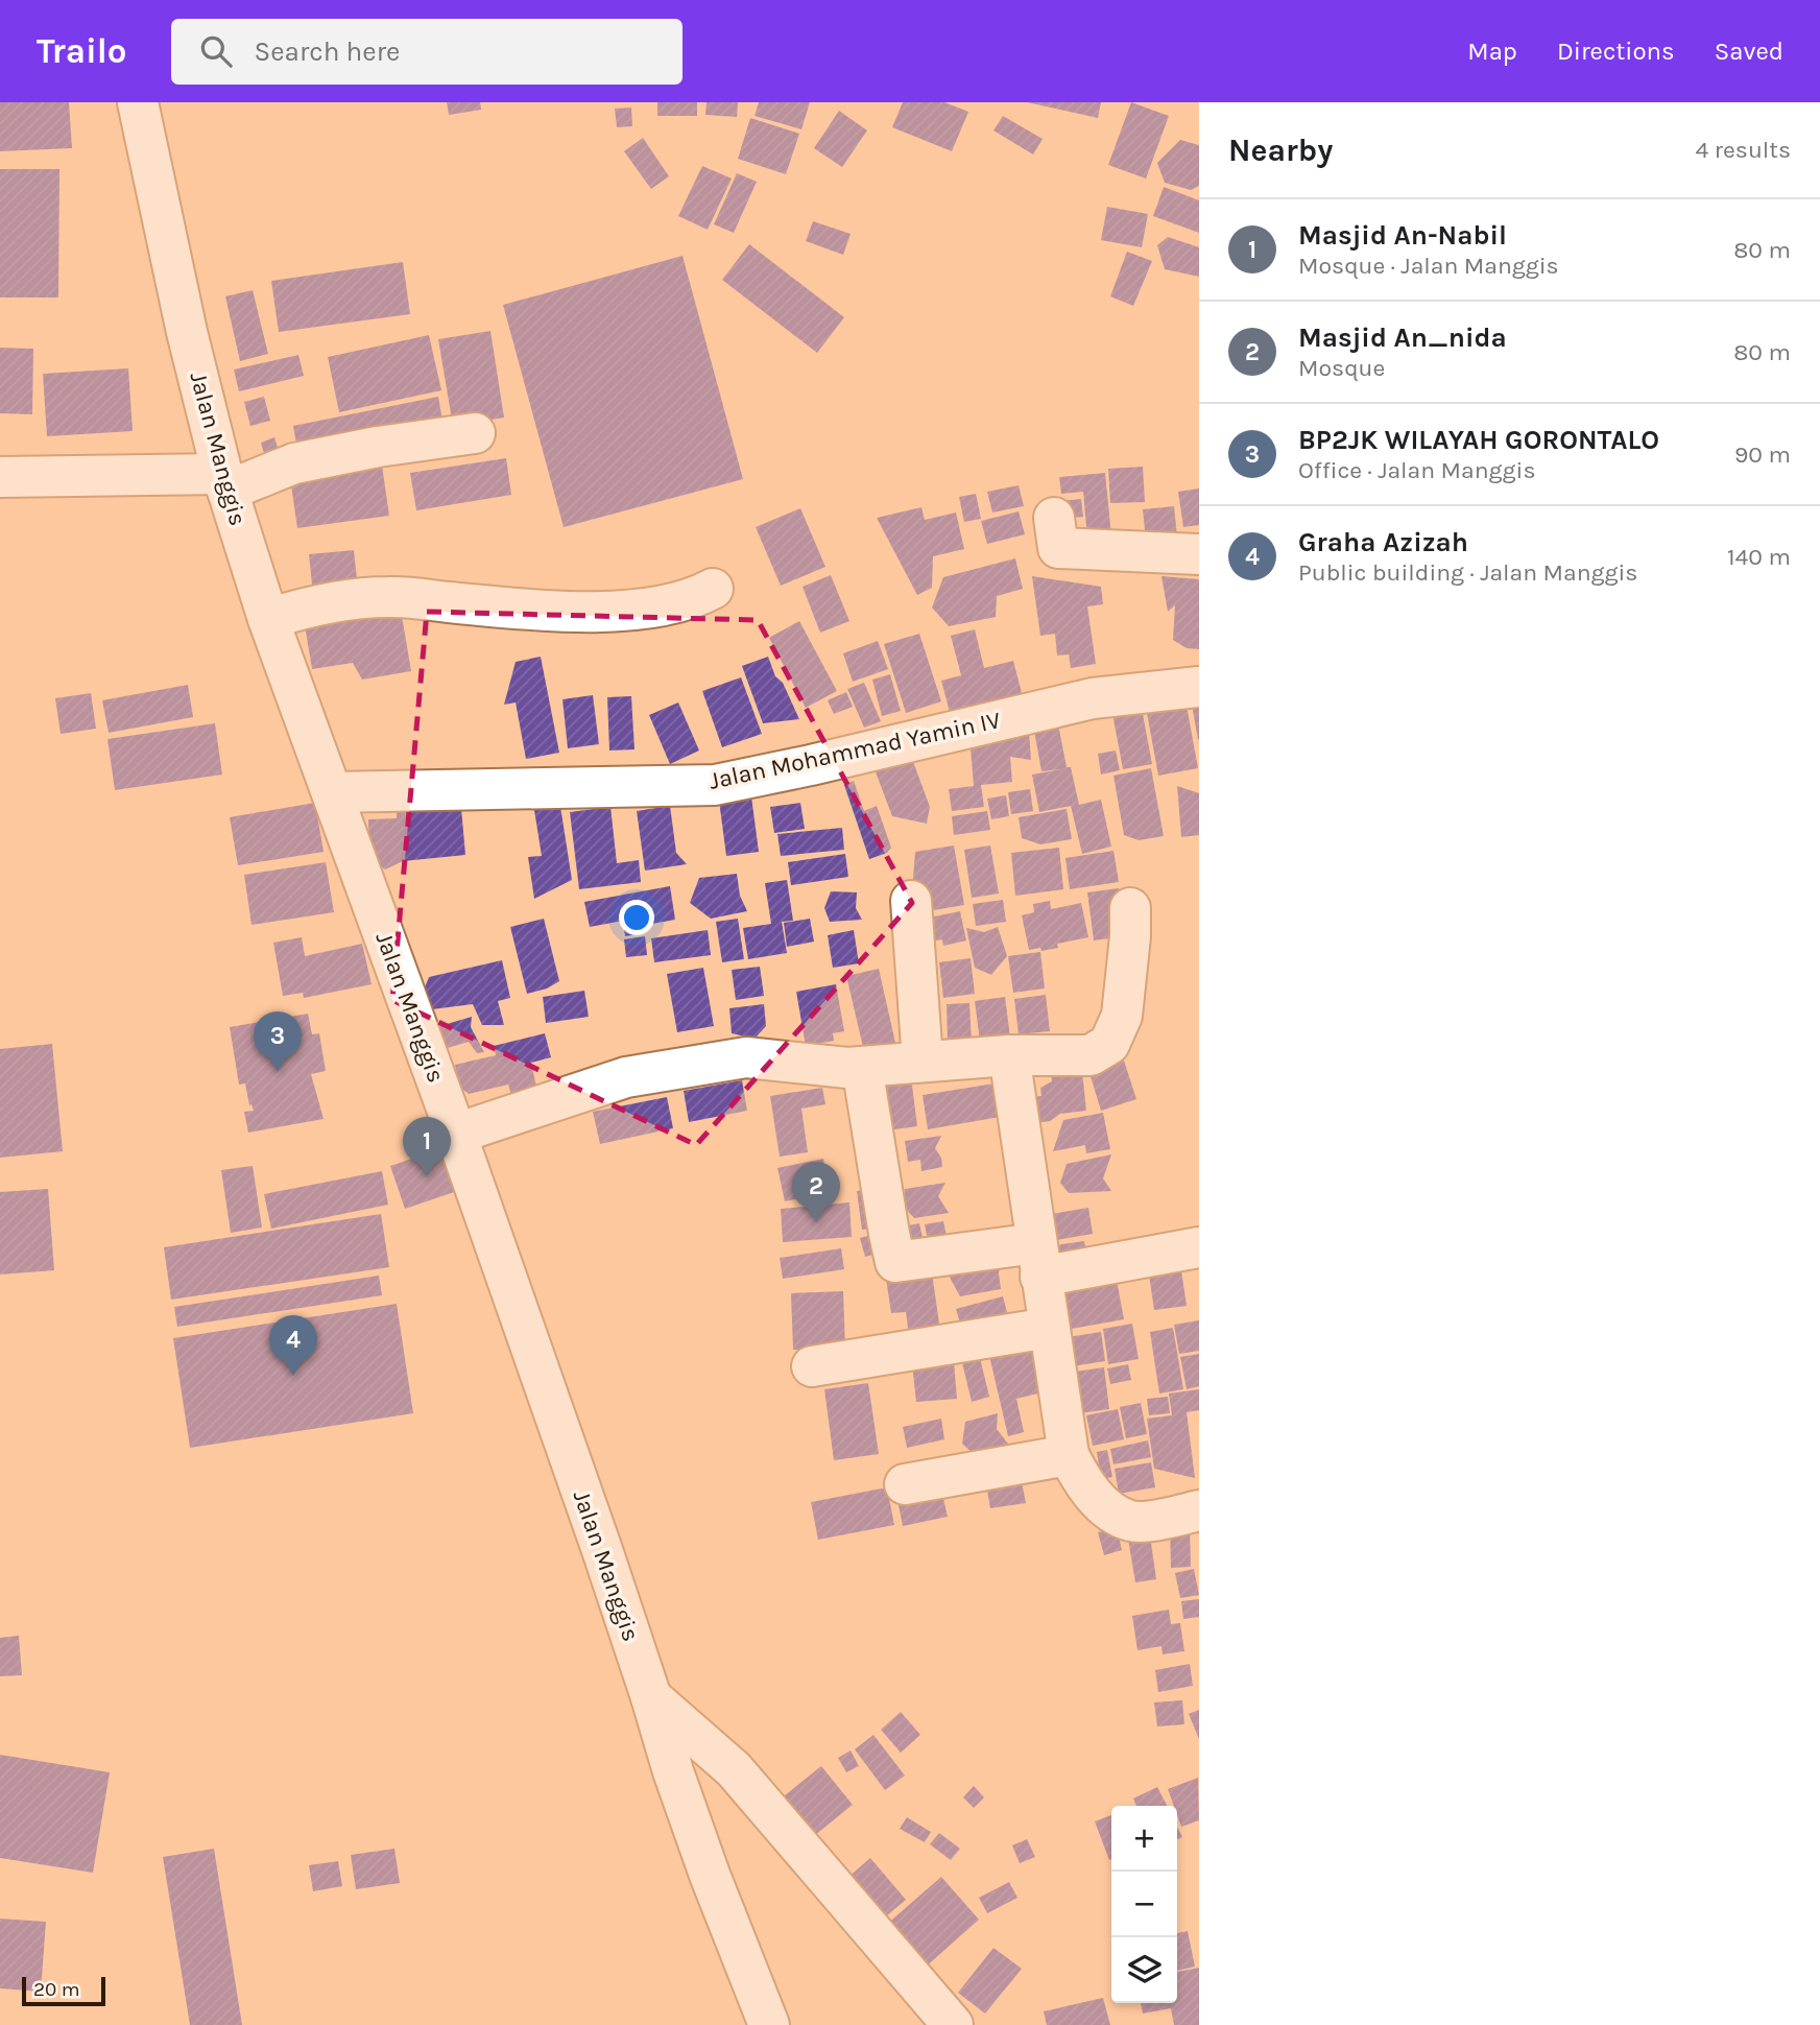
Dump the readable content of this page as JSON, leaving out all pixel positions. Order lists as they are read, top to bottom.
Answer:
{
  "streets": {
    "street": ["Jalan Manggis", "Jalan Mohammad Yamin IV"]
  },
  "crossings": [
    ["Jalan Manggis", "Jalan Mohammad Yamin IV"]
  ],
  "scale_bar": "20 m",
  "page": {
    "header": "Trailo",
    "search": "Search here",
    "nav": ["Map", "Directions", "Saved"],
    "heading": ["Nearby", "4 results"],
    "list": [
      {
        "mark": "1",
        "name": "Masjid An-Nabil",
        "note": "Mosque · Jalan Manggis",
        "value": "80 m"
      },
      {
        "mark": "2",
        "name": "Masjid An_nida",
        "note": "Mosque",
        "value": "80 m"
      },
      {
        "mark": "3",
        "name": "BP2JK WILAYAH GORONTALO",
        "note": "Office · Jalan Manggis",
        "value": "90 m"
      },
      {
        "mark": "4",
        "name": "Graha Azizah",
        "note": "Public building · Jalan Manggis",
        "value": "140 m"
      }
    ],
    "pins": [
      "3",
      "1",
      "2",
      "4"
    ],
    "map_buttons": ["+", "−"],
    "scale": "20 m"
  }
}
